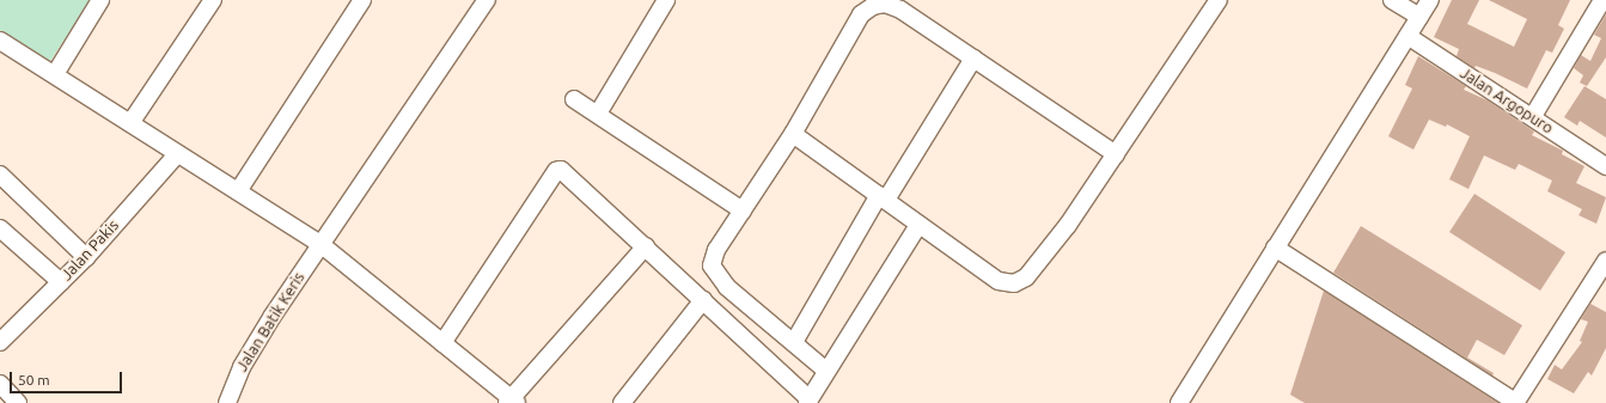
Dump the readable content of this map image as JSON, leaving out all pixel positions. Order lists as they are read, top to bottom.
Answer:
{
  "streets": {
    "street": ["Jalan Argopuro", "Jalan Pakis", "Jalan Batik Keris"]
  },
  "scale_bar": "50 m"
}
